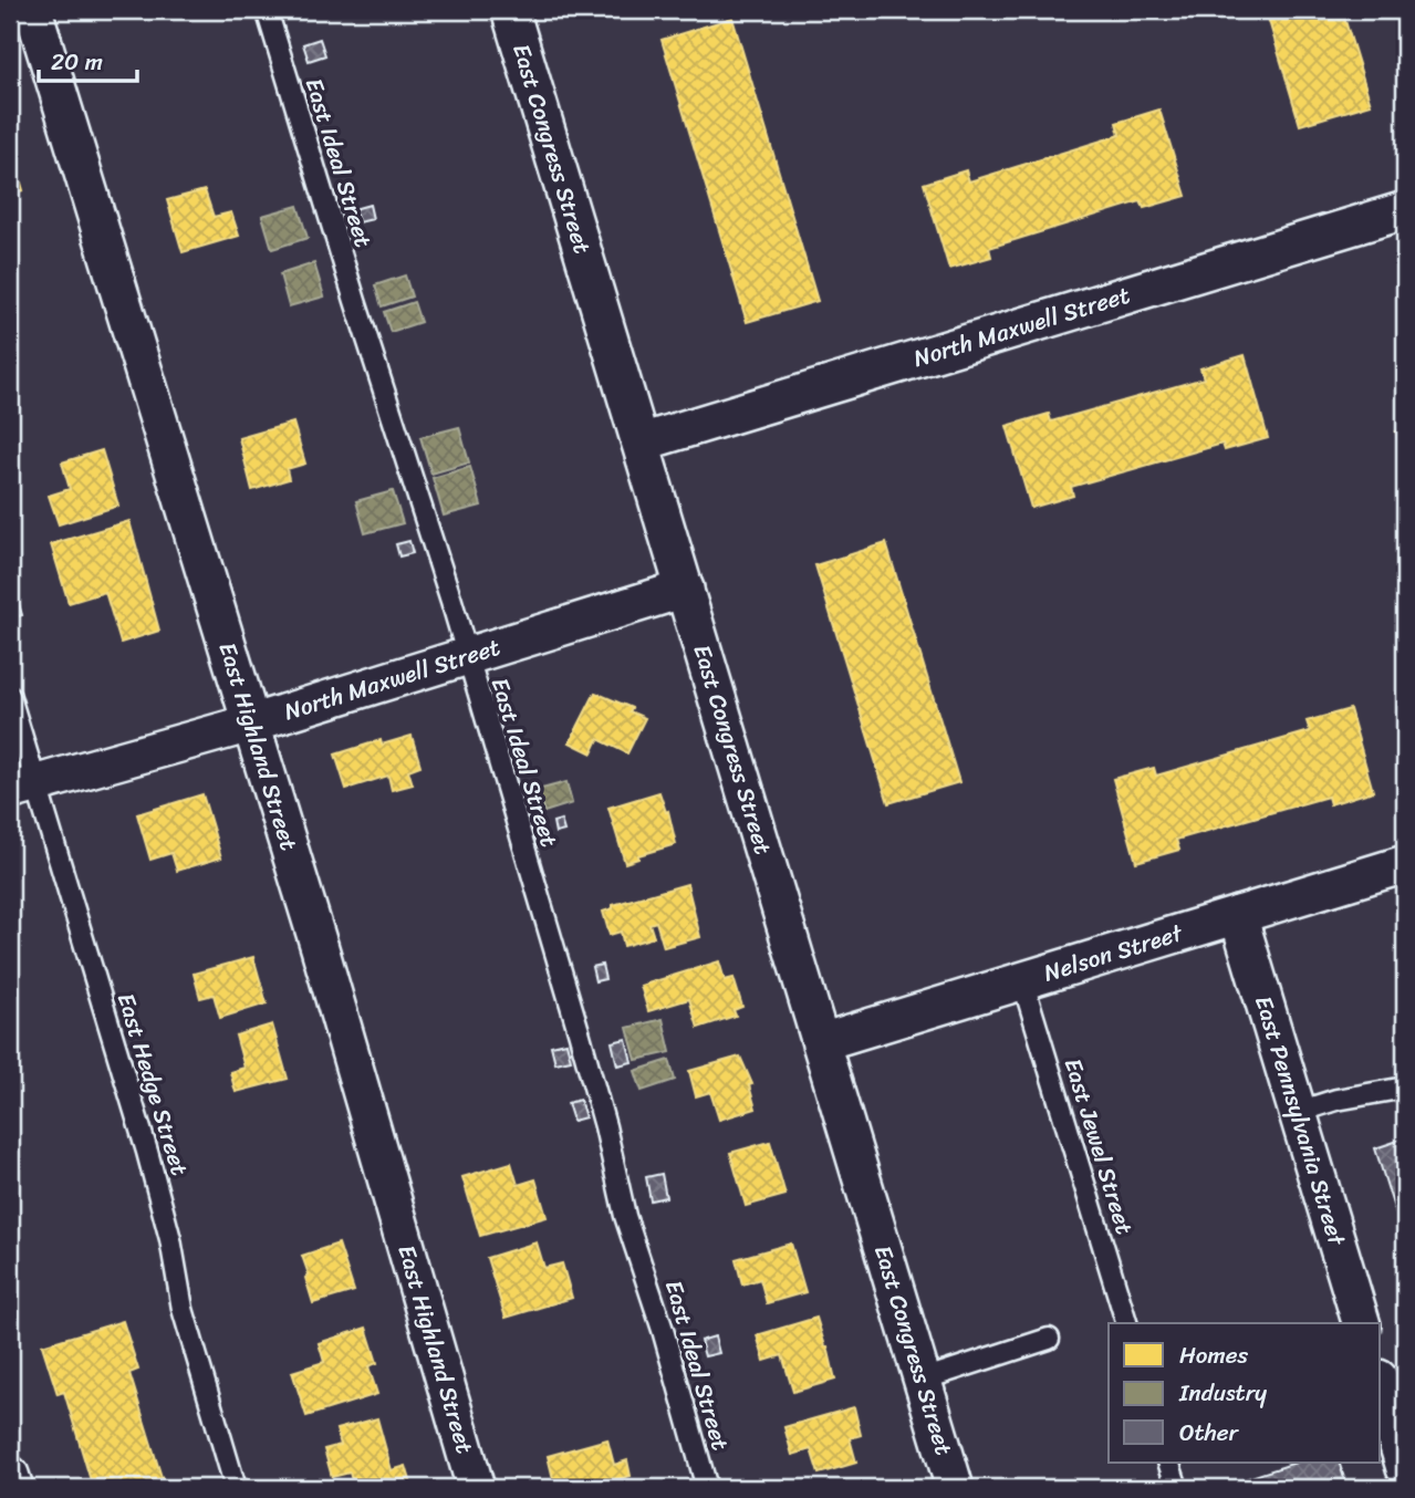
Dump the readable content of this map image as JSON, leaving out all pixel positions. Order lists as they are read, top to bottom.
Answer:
{
  "streets": {
    "street": [
      "East Congress Street",
      "North Maxwell Street",
      "East Highland Street",
      "Nelson Street",
      "East Pennsylvania Street"
    ],
    "lane": ["East Ideal Street", "East Hedge Street", "East Jewel Street"]
  },
  "crossings": [
    ["East Congress Street", "North Maxwell Street"],
    ["East Congress Street", "Nelson Street"],
    ["East Ideal Street", "North Maxwell Street"],
    ["North Maxwell Street", "East Highland Street"],
    ["North Maxwell Street", "East Hedge Street"],
    ["Nelson Street", "East Pennsylvania Street"],
    ["Nelson Street", "East Jewel Street"]
  ],
  "legend": ["Homes", "Industry", "Other"],
  "scale_bar": "20 m"
}
